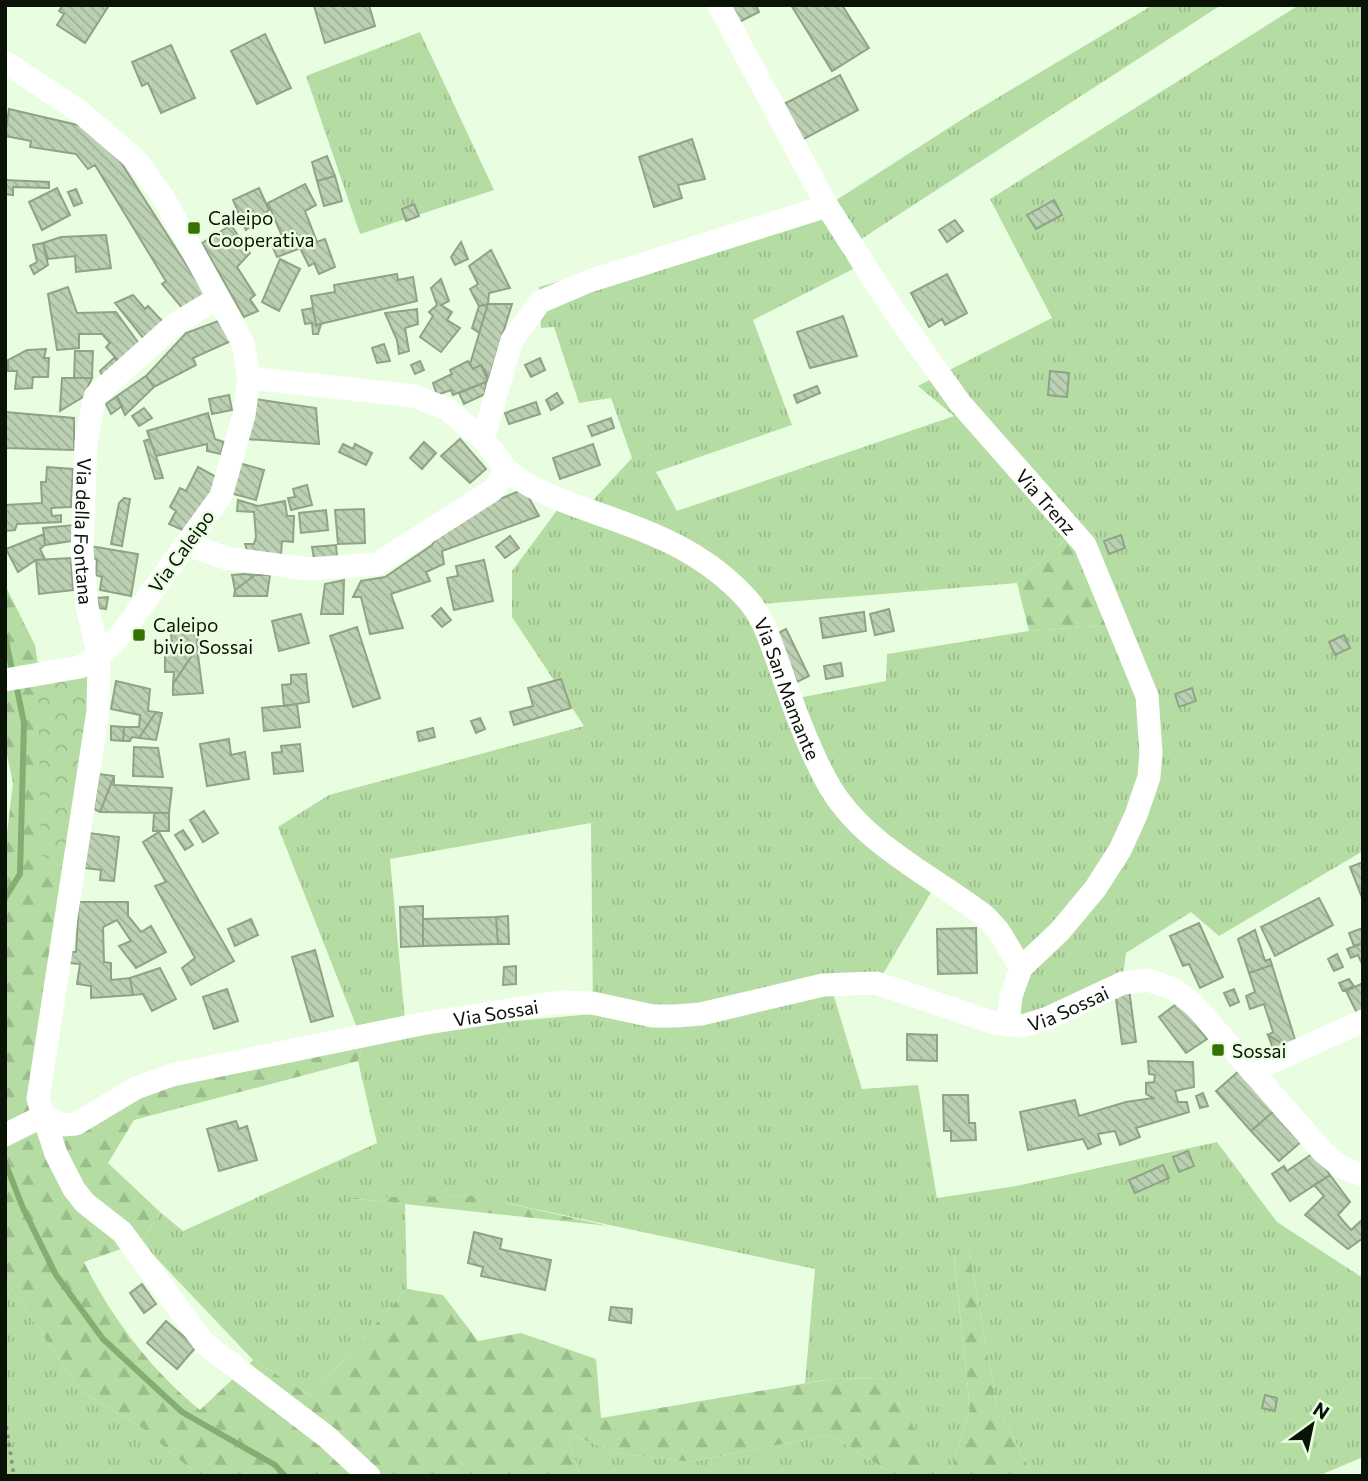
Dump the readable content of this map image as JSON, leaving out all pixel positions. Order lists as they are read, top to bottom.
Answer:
{
  "streets": {
    "street": [
      "Via Trenz",
      "Via della Fontana",
      "Via Caleipo",
      "Via San Mamante",
      "Via Sossai"
    ]
  },
  "crossings": [
    ["Via Trenz", "Via San Mamante"],
    ["Via Trenz", "Via Sossai"],
    ["Via della Fontana", "Via Caleipo"],
    ["Via Caleipo", "Via San Mamante"]
  ],
  "places": {
    "transit": ["Caleipo Cooperativa", "Caleipo bivio Sossai", "Sossai"]
  },
  "north": "top right"
}
